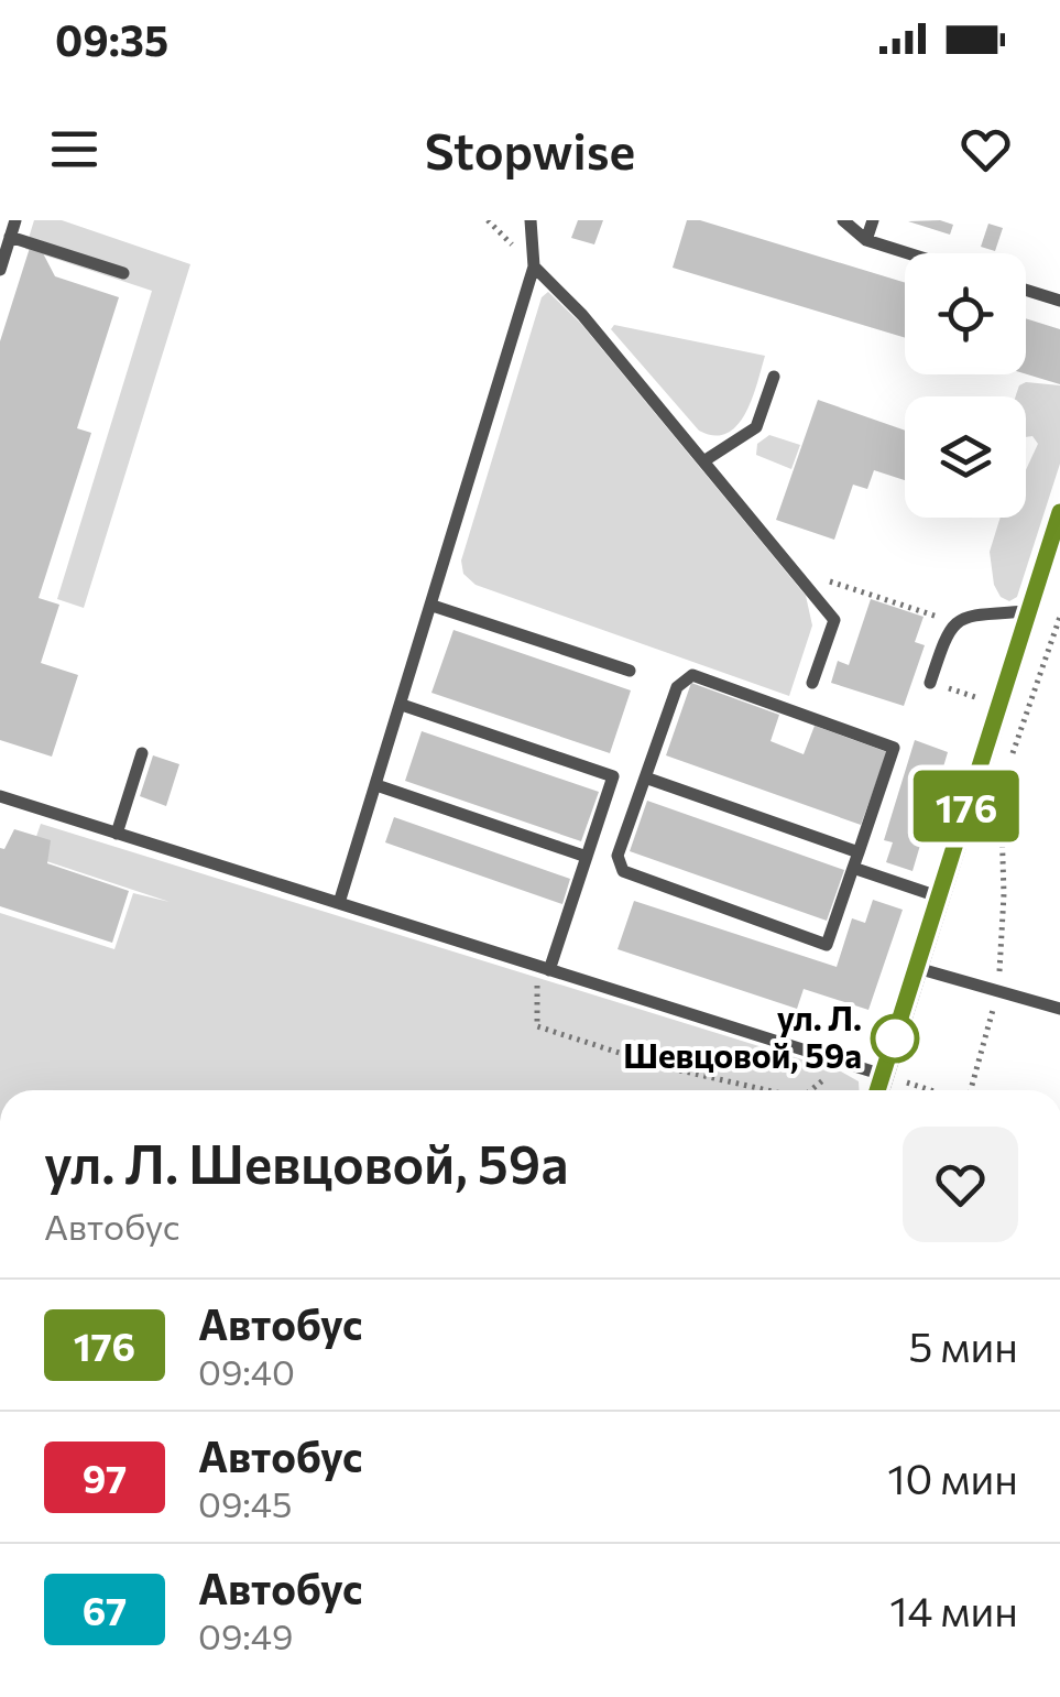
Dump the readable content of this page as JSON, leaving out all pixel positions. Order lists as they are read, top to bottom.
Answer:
{
  "places": ["ул. Л. Шевцовой, 59а"],
  "lines": ["bus line 176"],
  "page": {
    "status": "09:35",
    "header": "Stopwise",
    "on_map": "176",
    "heading": ["ул. Л. Шевцовой, 59а", "Автобус"],
    "list": [
      {
        "mark": "176",
        "name": "Автобус",
        "note": "09:40",
        "value": "5 мин"
      },
      {
        "mark": "97",
        "name": "Автобус",
        "note": "09:45",
        "value": "10 мин"
      },
      {
        "mark": "67",
        "name": "Автобус",
        "note": "09:49",
        "value": "14 мин"
      }
    ]
  }
}
